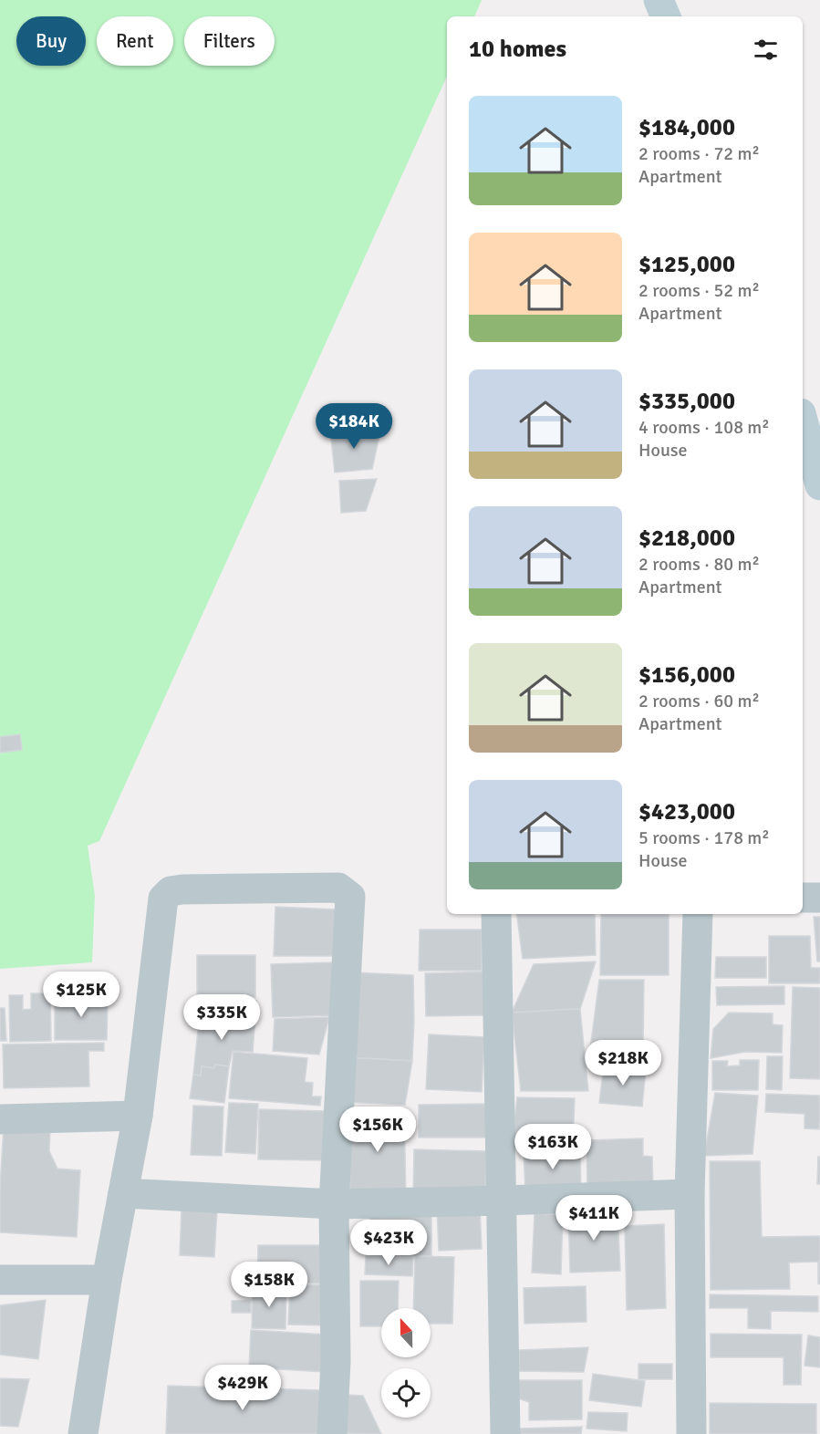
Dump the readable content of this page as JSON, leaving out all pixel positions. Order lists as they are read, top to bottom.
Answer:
{
  "north": "top",
  "page": {
    "chip": ["Buy", "Rent", "Filters"],
    "heading": "10 homes",
    "list": [
      {
        "name": "$184,000",
        "note": "2 rooms · 72 m² · Apartment"
      },
      {
        "name": "$125,000",
        "note": "2 rooms · 52 m² · Apartment"
      },
      {
        "name": "$335,000",
        "note": "4 rooms · 108 m² · House"
      },
      {
        "name": "$218,000",
        "note": "2 rooms · 80 m² · Apartment"
      },
      {
        "name": "$156,000",
        "note": "2 rooms · 60 m² · Apartment"
      },
      {
        "name": "$423,000",
        "note": "5 rooms · 178 m² · House"
      }
    ],
    "price": [
      "$184K",
      "$125K",
      "$335K",
      "$218K",
      "$156K",
      "$163K",
      "$411K",
      "$423K",
      "$158K",
      "$429K"
    ]
  }
}
